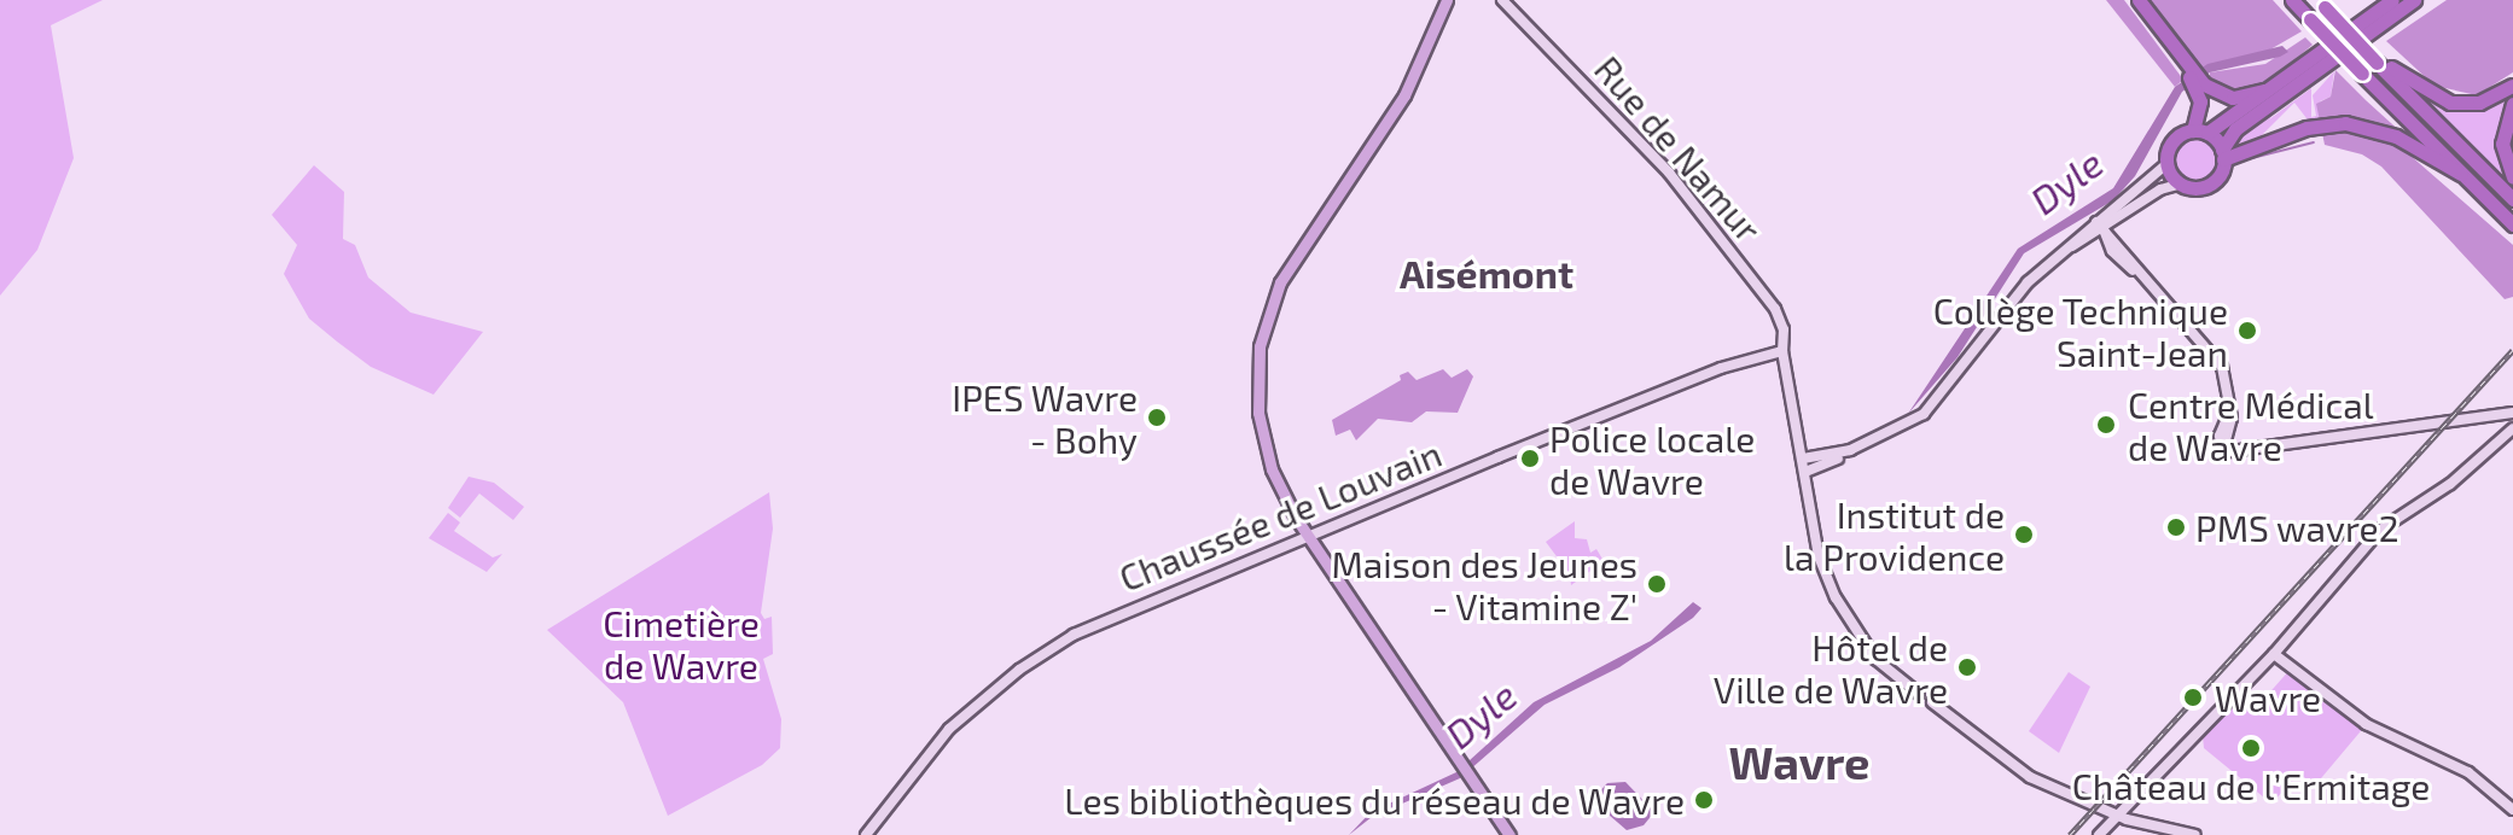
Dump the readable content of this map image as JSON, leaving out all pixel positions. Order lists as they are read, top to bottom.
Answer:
{
  "streets": {
    "street": ["Rue de Namur", "Chaussée de Louvain"]
  },
  "crossings": [
    ["Rue de Namur", "Chaussée de Louvain"]
  ],
  "districts": ["Aisémont", "Wavre"],
  "water": ["Dyle"],
  "parks": ["Cimetière de Wavre"],
  "places": [
    "Collège Technique Saint-Jean",
    "IPES Wavre - Bohy",
    "Centre Médical de Wavre",
    "Police locale de Wavre",
    "PMS wavre2",
    "Institut de la Providence",
    "Maison des Jeunes - Vitamine Z'",
    "Hôtel de Ville de Wavre",
    "Wavre",
    "Château de l’Ermitage",
    "Les bibliothèques du réseau de Wavre"
  ]
}
